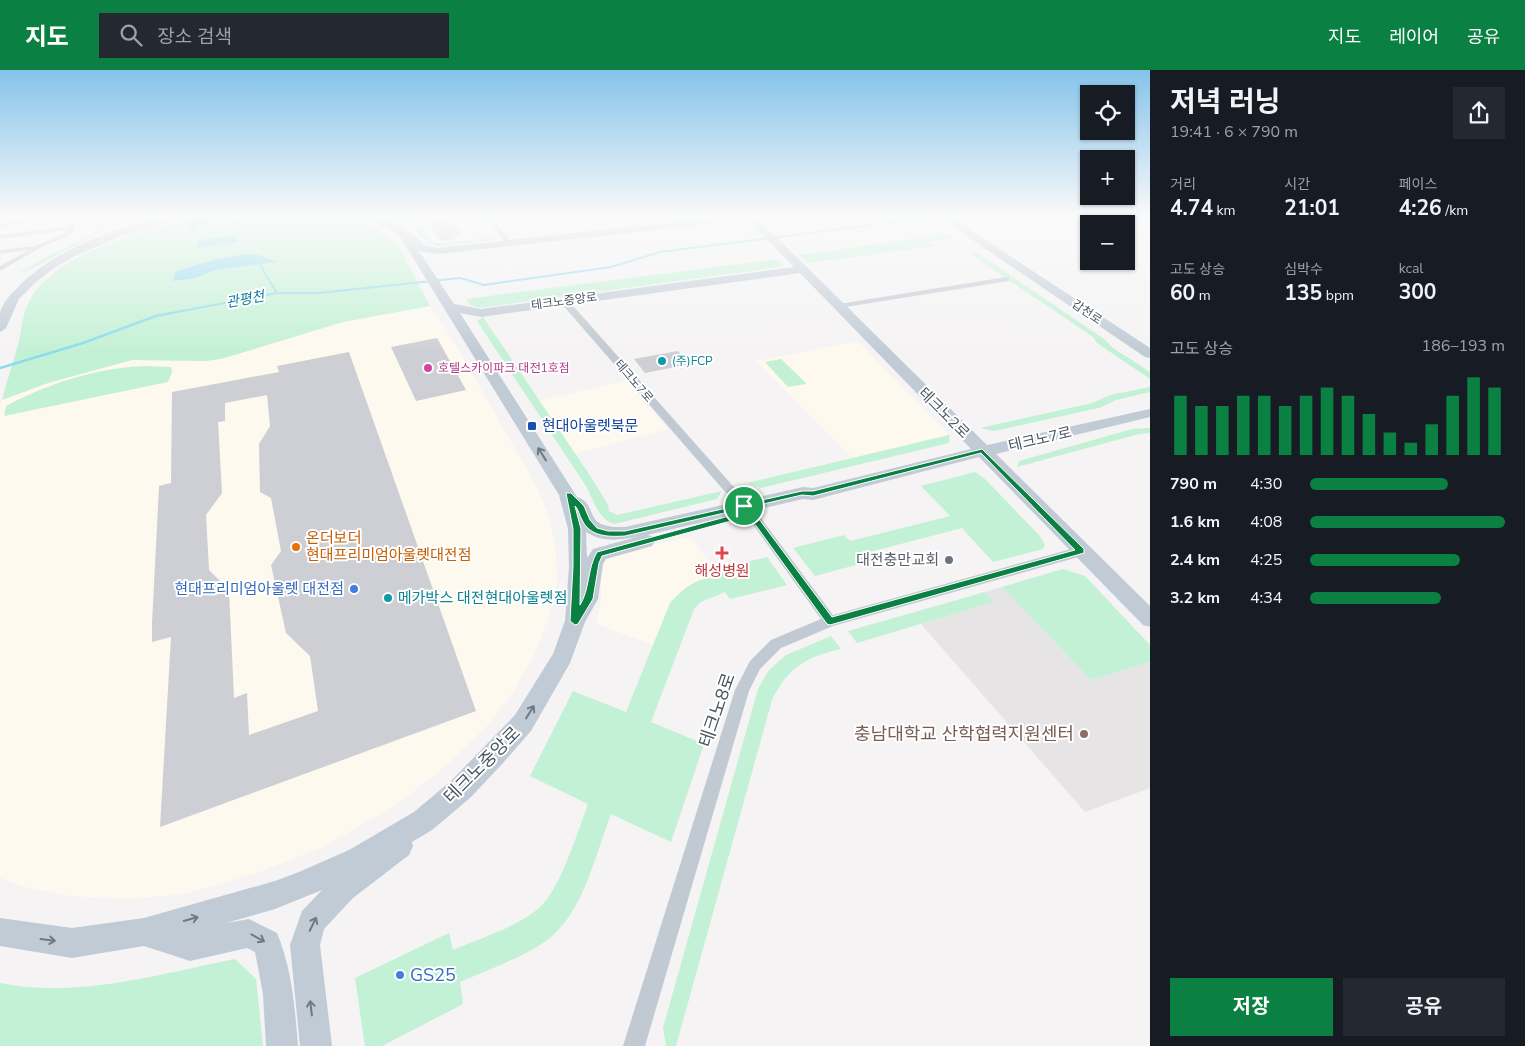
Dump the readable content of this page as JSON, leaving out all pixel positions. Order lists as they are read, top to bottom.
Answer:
{
  "streets": {
    "main road": [
      "테크노중앙로",
      "갑천로",
      "테크노7로",
      "테크노2로"
    ],
    "street": ["테크노8로"]
  },
  "crossings": [
    ["테크노중앙로", "테크노7로"],
    ["테크노7로", "테크노2로"],
    ["테크노2로", "테크노8로"]
  ],
  "water": ["관평천"],
  "places": {
    "other": [
      "(주)FCP",
      "호텔스카이파크 대전1호점",
      "온더보더 현대프리미엄아울렛대전점",
      "대전충만교회",
      "현대프리미엄아울렛 대전점",
      "메가박스 대전현대아울렛점",
      "충남대학교 산학협력지원센터",
      "GS25"
    ],
    "transit": ["현대아울렛북문"],
    "health": ["해성병원"]
  },
  "page": {
    "header": "지도",
    "search": "장소 검색",
    "nav": ["지도", "레이어", "공유"],
    "heading": ["저녁 러닝", "19:41 · 6 × 790 m"],
    "map_buttons": ["+", "−"],
    "stats": [
      ["거리", "4.74 km"],
      ["시간", "21:01"],
      ["페이스", "4:26 /km"],
      ["고도 상승", "60 m"],
      ["심박수", "135 bpm"],
      ["kcal", "300"]
    ],
    "chart": ["고도 상승", "186–193 m"],
    "list": [
      {
        "name": "790 m",
        "note": "4:30"
      },
      {
        "name": "1.6 km",
        "note": "4:08"
      },
      {
        "name": "2.4 km",
        "note": "4:25"
      },
      {
        "name": "3.2 km",
        "note": "4:34"
      }
    ],
    "buttons": ["저장", "공유"]
  }
}
